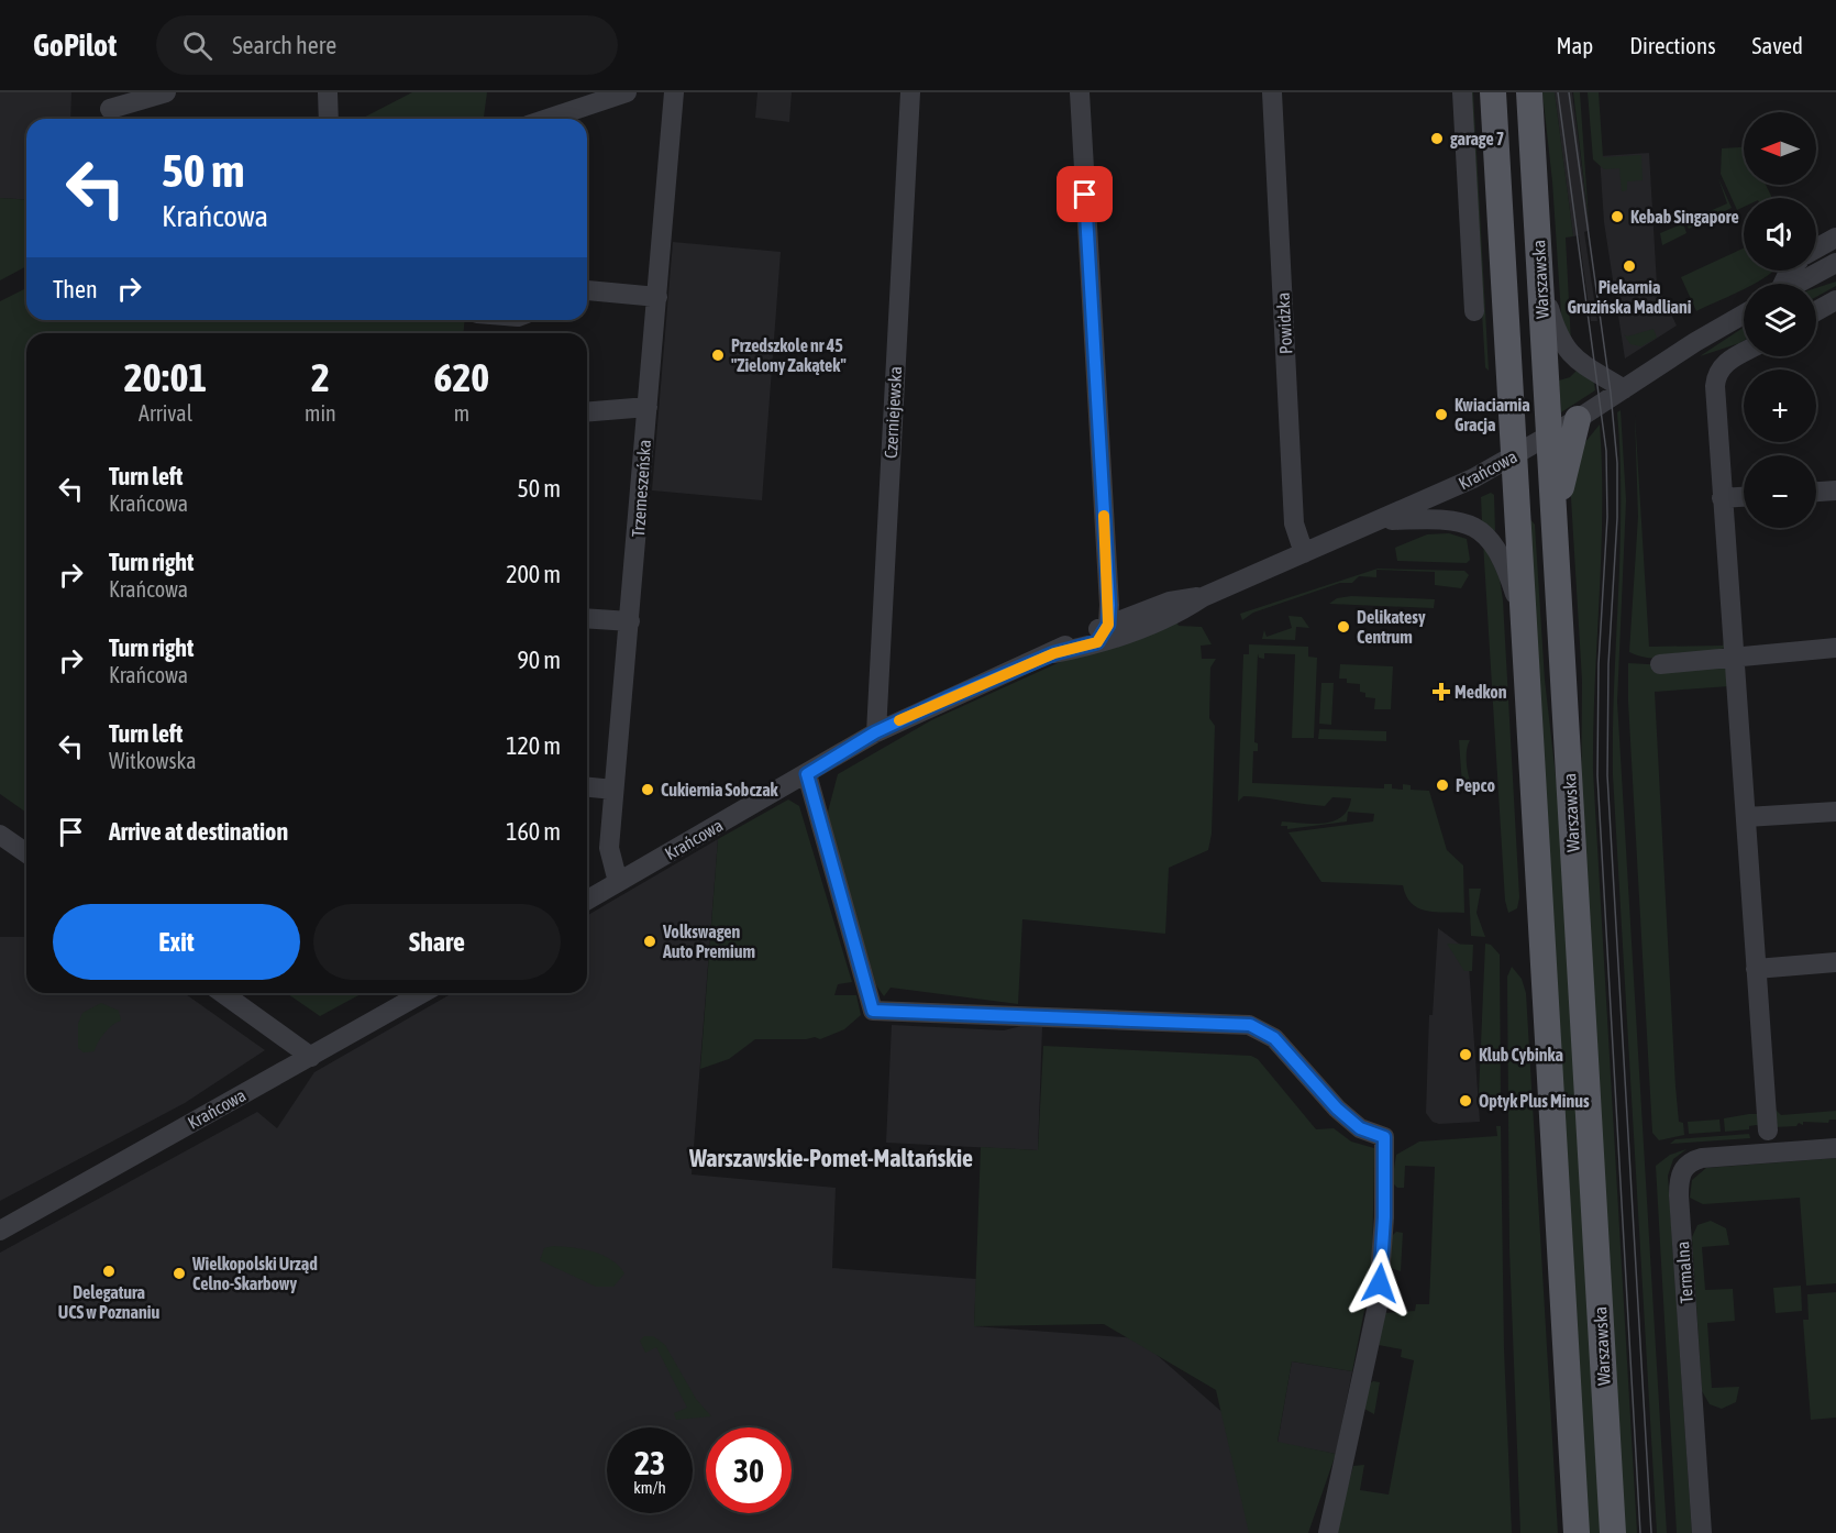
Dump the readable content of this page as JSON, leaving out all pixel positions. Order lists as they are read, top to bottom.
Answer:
{
  "streets": {
    "main road": ["Warszawska"],
    "street": [
      "Powidzka",
      "Czerniejewska",
      "Krańcowa",
      "Trzemeszeńska",
      "Termalna"
    ]
  },
  "crossings": [
    ["Warszawska", "Krańcowa"],
    ["Powidzka", "Krańcowa"],
    ["Czerniejewska", "Krańcowa"],
    ["Krańcowa", "Trzemeszeńska"]
  ],
  "districts": ["Warszawskie-Pomet-Maltańskie"],
  "places": {
    "other": [
      "garage 7",
      "Kebab Singapore",
      "Piekarnia Gruzińska Madliani",
      "Przedszkole nr 45 \"Zielony Zakątek\"",
      "Kwiaciarnia Gracja",
      "Delikatesy Centrum",
      "Pepco",
      "Cukiernia Sobczak",
      "Volkswagen Auto Premium",
      "Klub Cybinka",
      "Optyk Plus Minus",
      "Delegatura UCS w Poznaniu",
      "Wielkopolski Urząd Celno-Skarbowy"
    ],
    "health": ["Medkon"]
  },
  "north": "left",
  "page": {
    "header": "GoPilot",
    "search": "Search here",
    "nav": ["Map", "Directions", "Saved"],
    "map_buttons": ["+", "−"],
    "turn": ["50 m", "Krańcowa"],
    "then": "Then",
    "eta": [
      "20:01",
      "Arrival",
      "2",
      "min",
      "620",
      "m"
    ],
    "list": [
      {
        "name": "Turn left",
        "note": "Krańcowa",
        "value": "50 m"
      },
      {
        "name": "Turn right",
        "note": "Krańcowa",
        "value": "200 m"
      },
      {
        "name": "Turn right",
        "note": "Krańcowa",
        "value": "90 m"
      },
      {
        "name": "Turn left",
        "note": "Witkowska",
        "value": "120 m"
      },
      {
        "name": "Arrive at destination",
        "value": "160 m"
      }
    ],
    "buttons": ["Exit", "Share"],
    "speed": "23 km/h",
    "limit": "30"
  }
}
